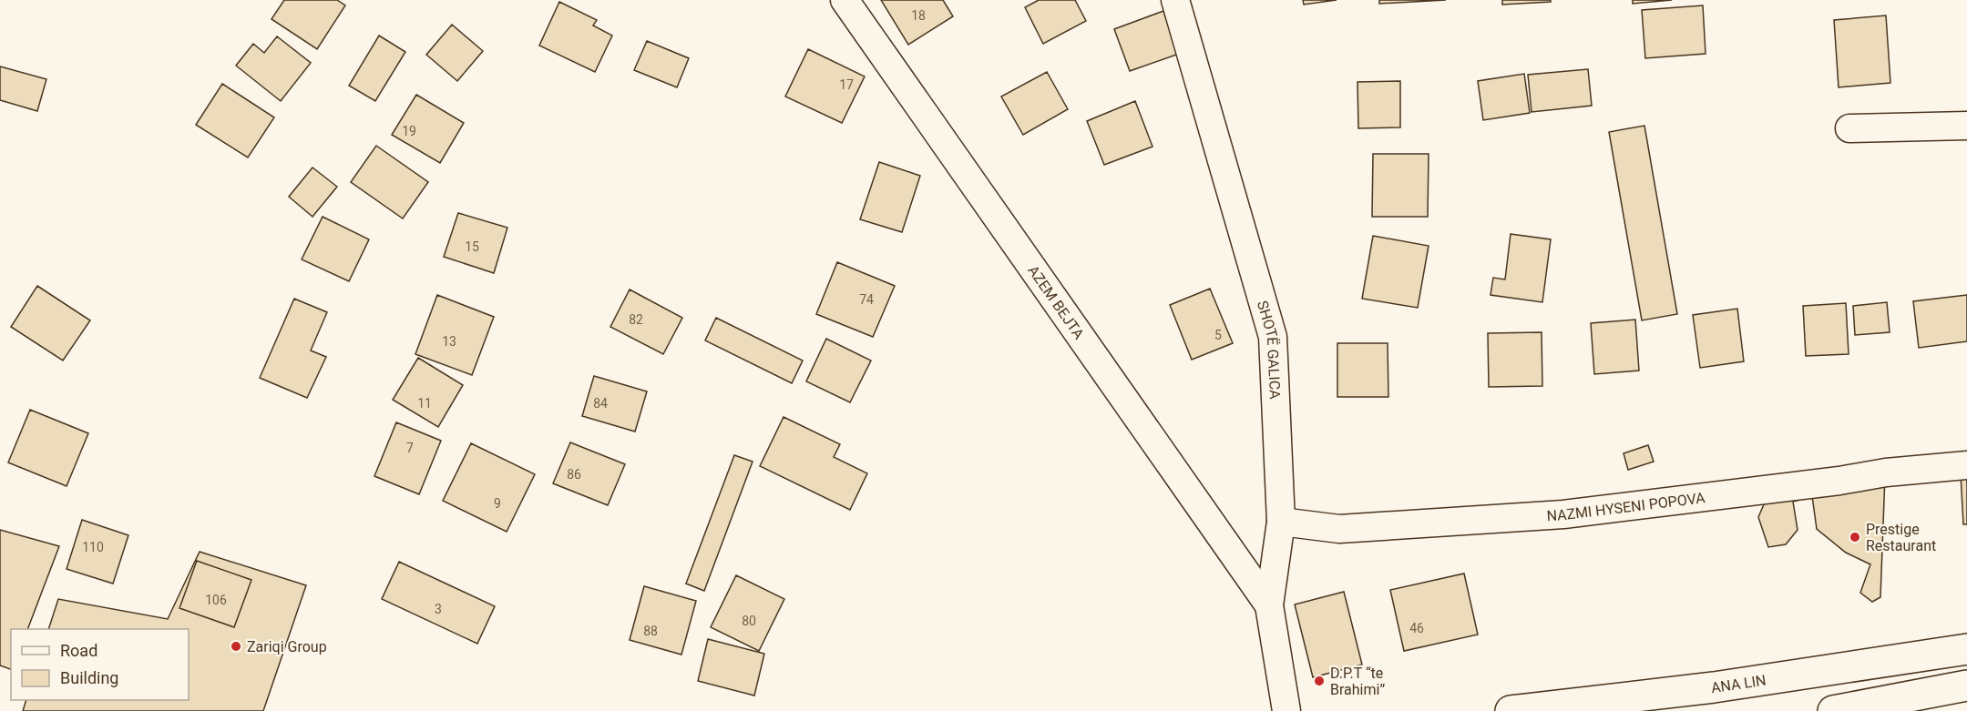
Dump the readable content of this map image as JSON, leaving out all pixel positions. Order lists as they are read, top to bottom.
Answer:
{
  "streets": {
    "main road": ["ANA LIN"],
    "street": ["AZEM BEJTA", "SHOTË GALICA", "NAZMI HYSENI POPOVA"]
  },
  "crossings": [
    ["AZEM BEJTA", "SHOTË GALICA"],
    ["SHOTË GALICA", "NAZMI HYSENI POPOVA"]
  ],
  "places": ["Prestige Restaurant", "Zariqi Group", "D.P.T “te Brahimi”"],
  "house_numbers": [
    "18",
    "17",
    "19",
    "15",
    "74",
    "82",
    "5",
    "13",
    "11",
    "84",
    "7",
    "86",
    "9",
    "110",
    "106",
    "3",
    "80",
    "46",
    "88"
  ],
  "legend": ["Road", "Building"]
}
